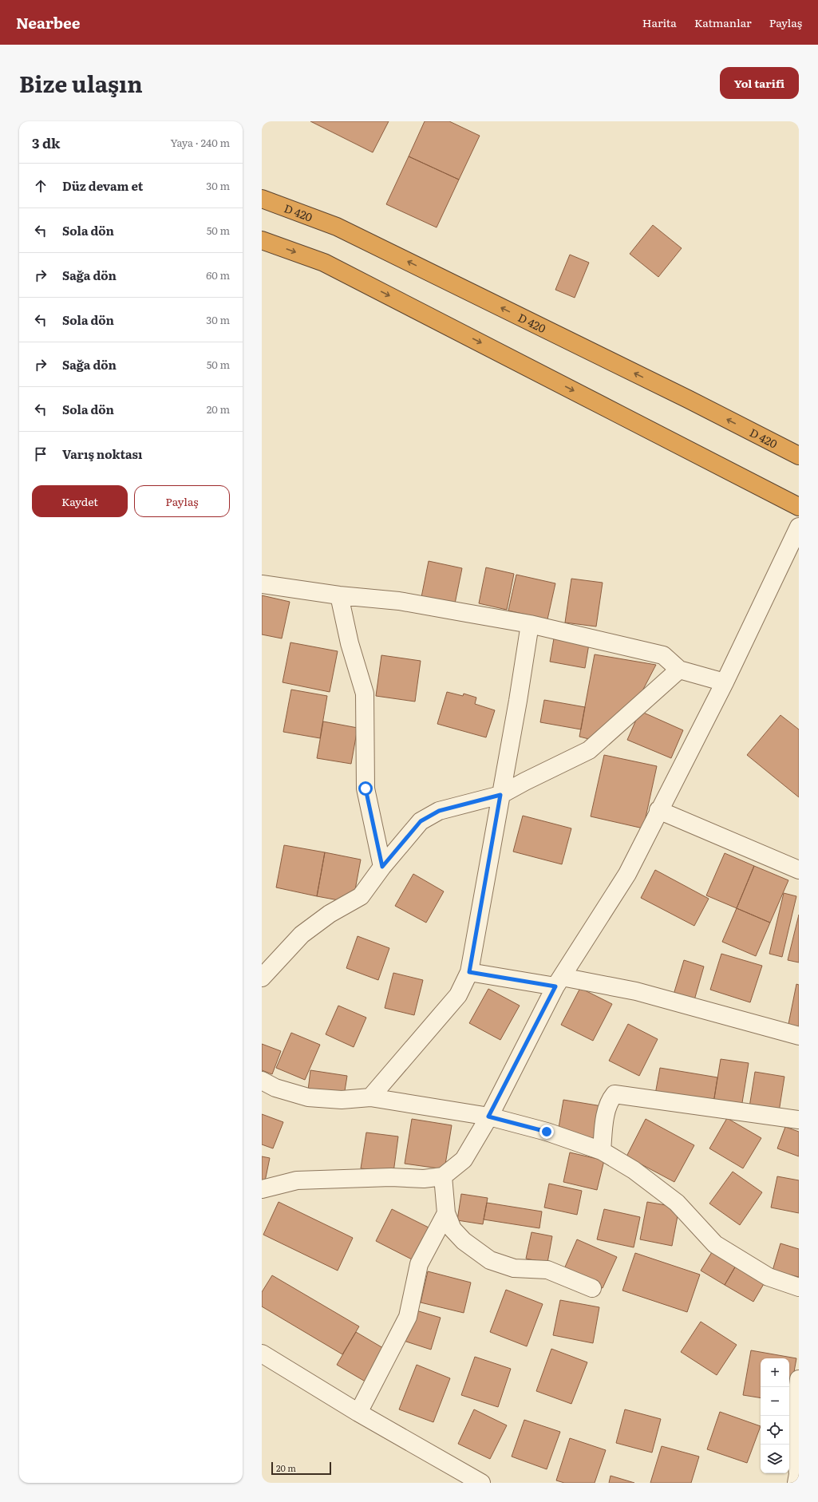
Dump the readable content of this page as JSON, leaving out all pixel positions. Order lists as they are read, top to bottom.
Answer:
{
  "streets": {
    "highway": ["D 420"]
  },
  "scale_bar": "20 m",
  "page": {
    "header": "Nearbee",
    "nav": ["Harita", "Katmanlar", "Paylaş"],
    "title": "Bize ulaşın",
    "buttons": [
      "Yol tarifi",
      ["Kaydet", "Paylaş"]
    ],
    "heading": ["3 dk", "Yaya · 240 m"],
    "list": [
      ["Düz devam et", "30 m"],
      ["Sola dön", "50 m"],
      ["Sağa dön", "60 m"],
      ["Sola dön", "30 m"],
      ["Sağa dön", "50 m"],
      ["Sola dön", "20 m"],
      "Varış noktası"
    ],
    "map_buttons": ["+", "−"],
    "scale": "20 m"
  }
}
